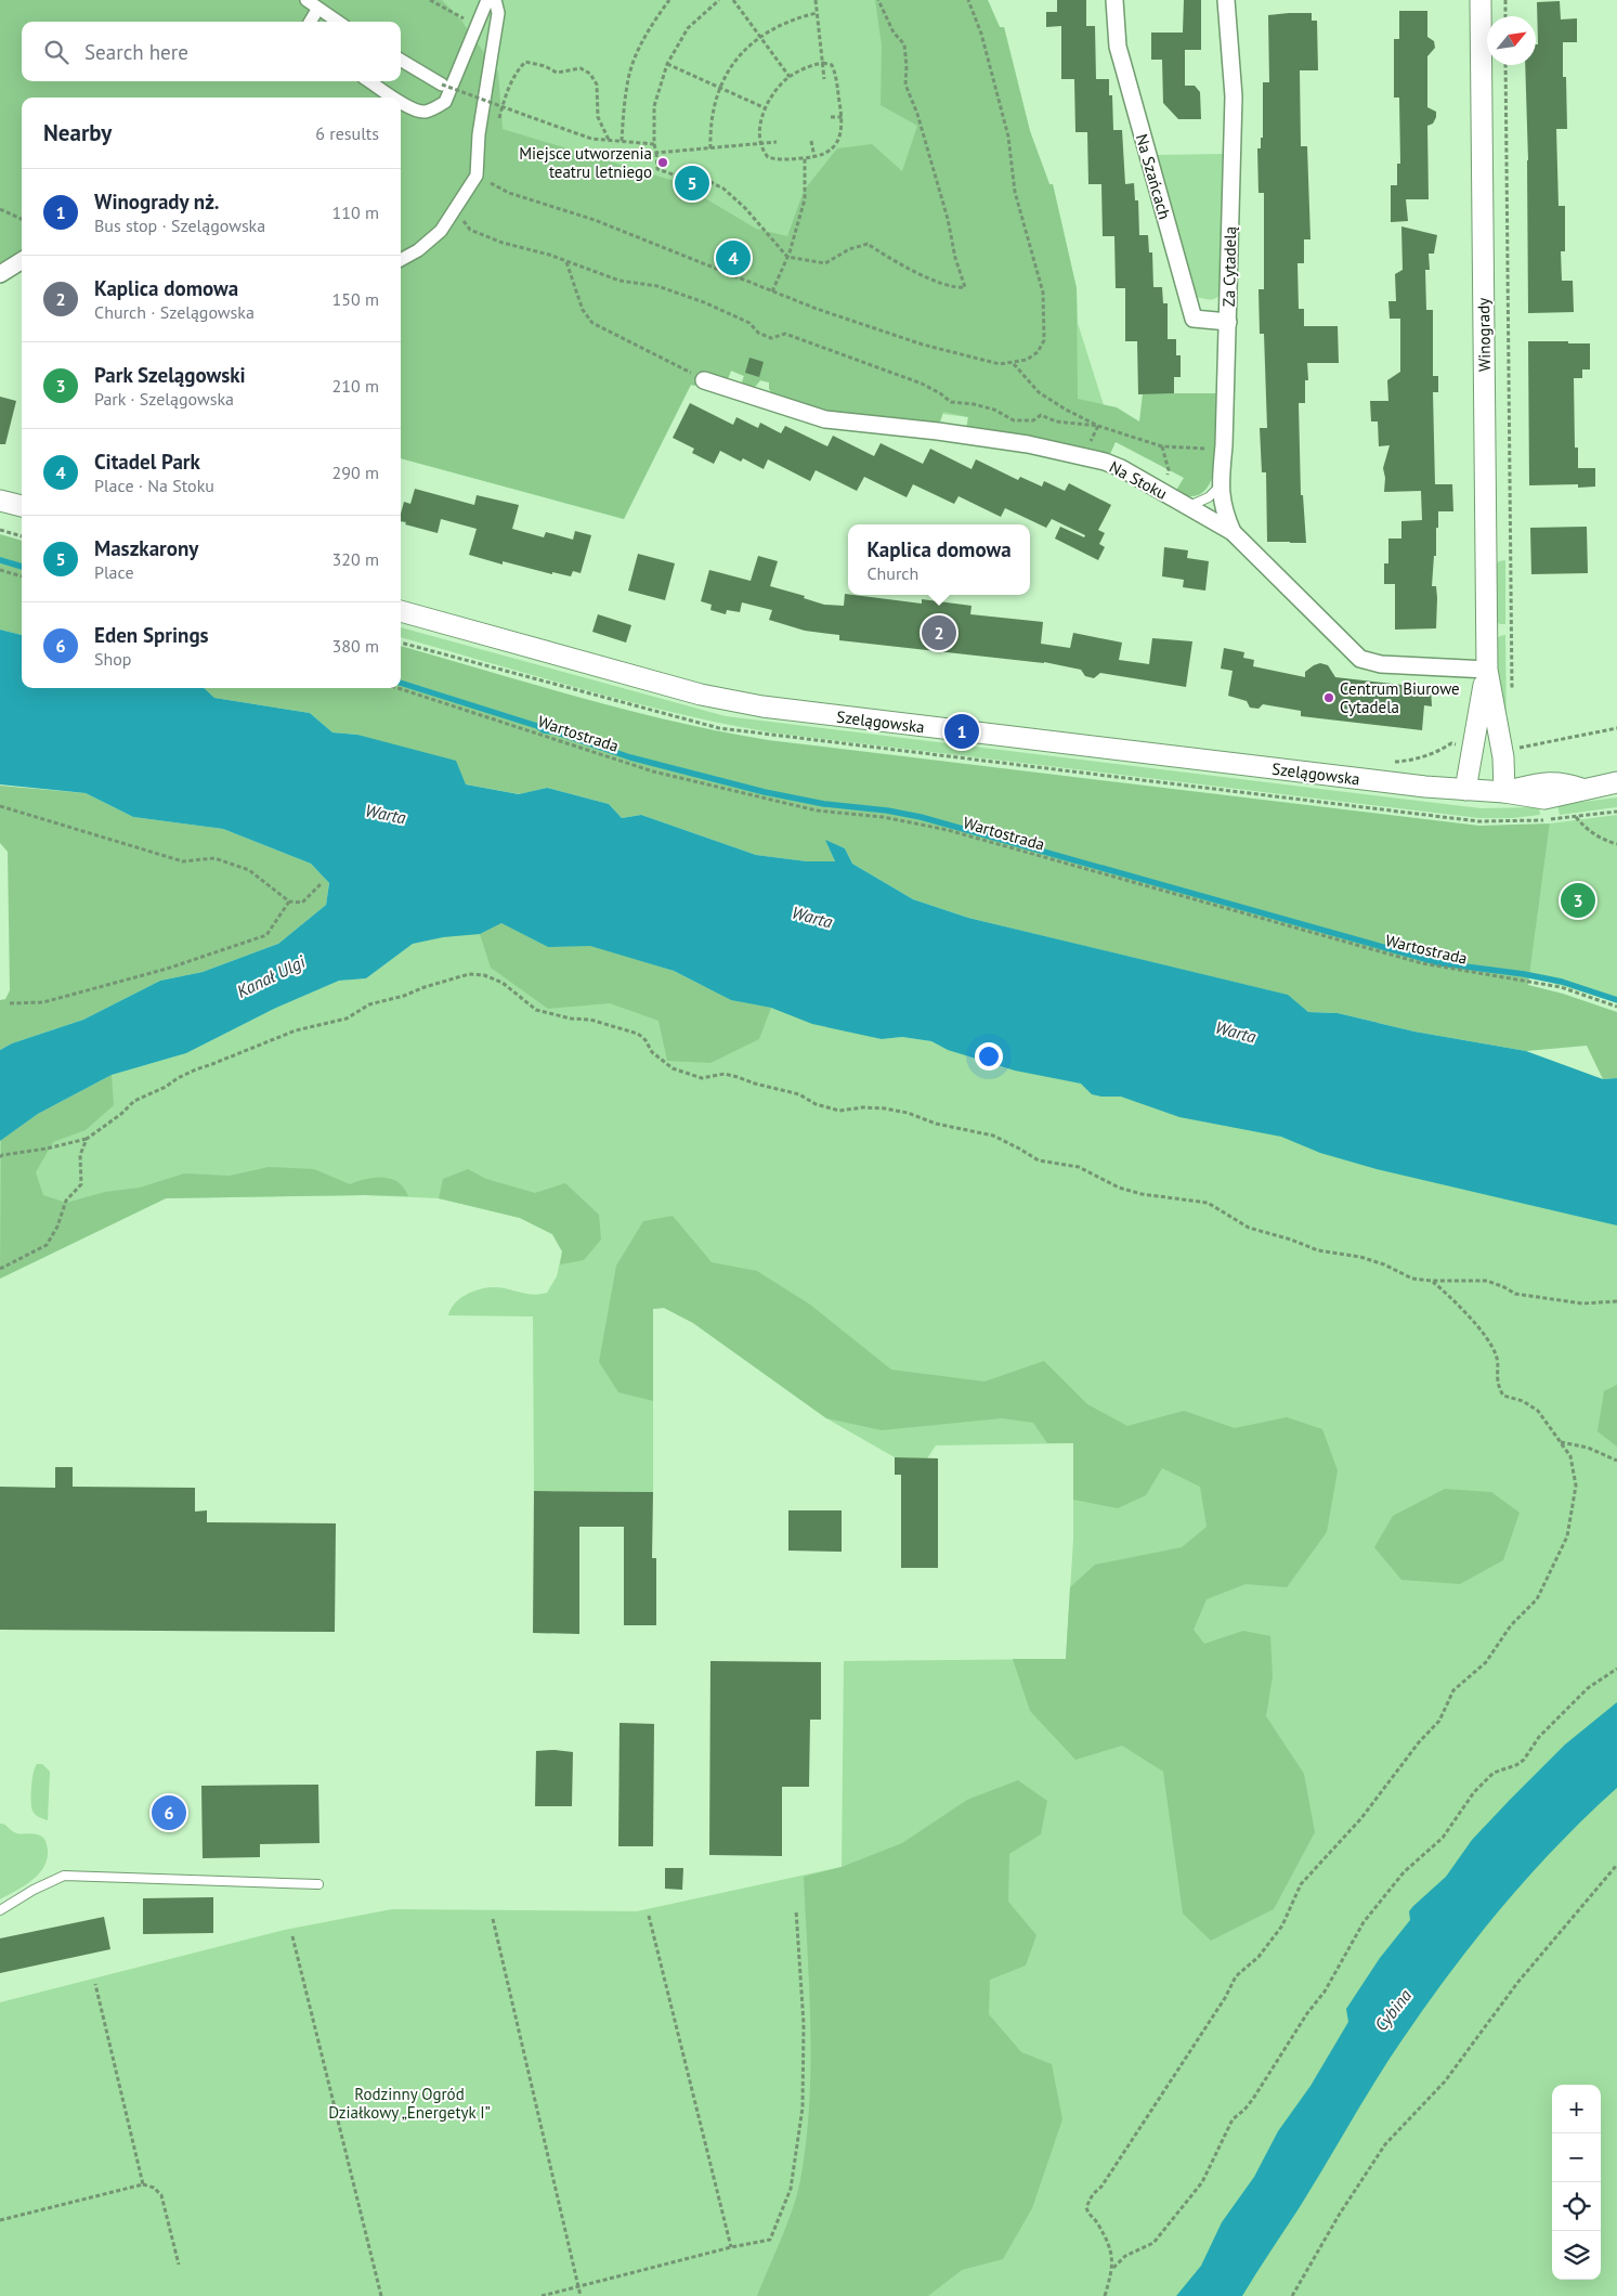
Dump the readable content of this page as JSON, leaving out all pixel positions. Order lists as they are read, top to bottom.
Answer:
{
  "streets": {
    "street": [
      "Na Szańcach",
      "Za Cytadelą",
      "Winogrady",
      "Na Stoku",
      "Szelągowska"
    ],
    "path": ["Wartostrada"]
  },
  "crossings": [
    ["Na Szańcach", "Za Cytadelą"],
    ["Za Cytadelą", "Na Stoku"],
    ["Winogrady", "Na Stoku"],
    ["Winogrady", "Szelągowska"]
  ],
  "water": ["Warta", "Kanał Ulgi", "Cybina"],
  "parks": ["Rodzinny Ogród Działkowy „Energetyk I”"],
  "places": ["Miejsce utworzenia teatru letniego", "Centrum Biurowe Cytadela"],
  "north": "top right",
  "page": {
    "search": "Search here",
    "heading": ["Nearby", "6 results"],
    "pins": [
      "5",
      "4",
      "2",
      "1",
      "3",
      "6"
    ],
    "list": [
      {
        "mark": "1",
        "name": "Winogrady nż.",
        "note": "Bus stop · Szelągowska",
        "value": "110 m"
      },
      {
        "mark": "2",
        "name": "Kaplica domowa",
        "note": "Church · Szelągowska",
        "value": "150 m"
      },
      {
        "mark": "3",
        "name": "Park Szelągowski",
        "note": "Park · Szelągowska",
        "value": "210 m"
      },
      {
        "mark": "4",
        "name": "Citadel Park",
        "note": "Place · Na Stoku",
        "value": "290 m"
      },
      {
        "mark": "5",
        "name": "Maszkarony",
        "note": "Place",
        "value": "320 m"
      },
      {
        "mark": "6",
        "name": "Eden Springs",
        "note": "Shop",
        "value": "380 m"
      }
    ],
    "popup": ["Kaplica domowa", "Church"],
    "map_buttons": ["+", "−"]
  }
}
